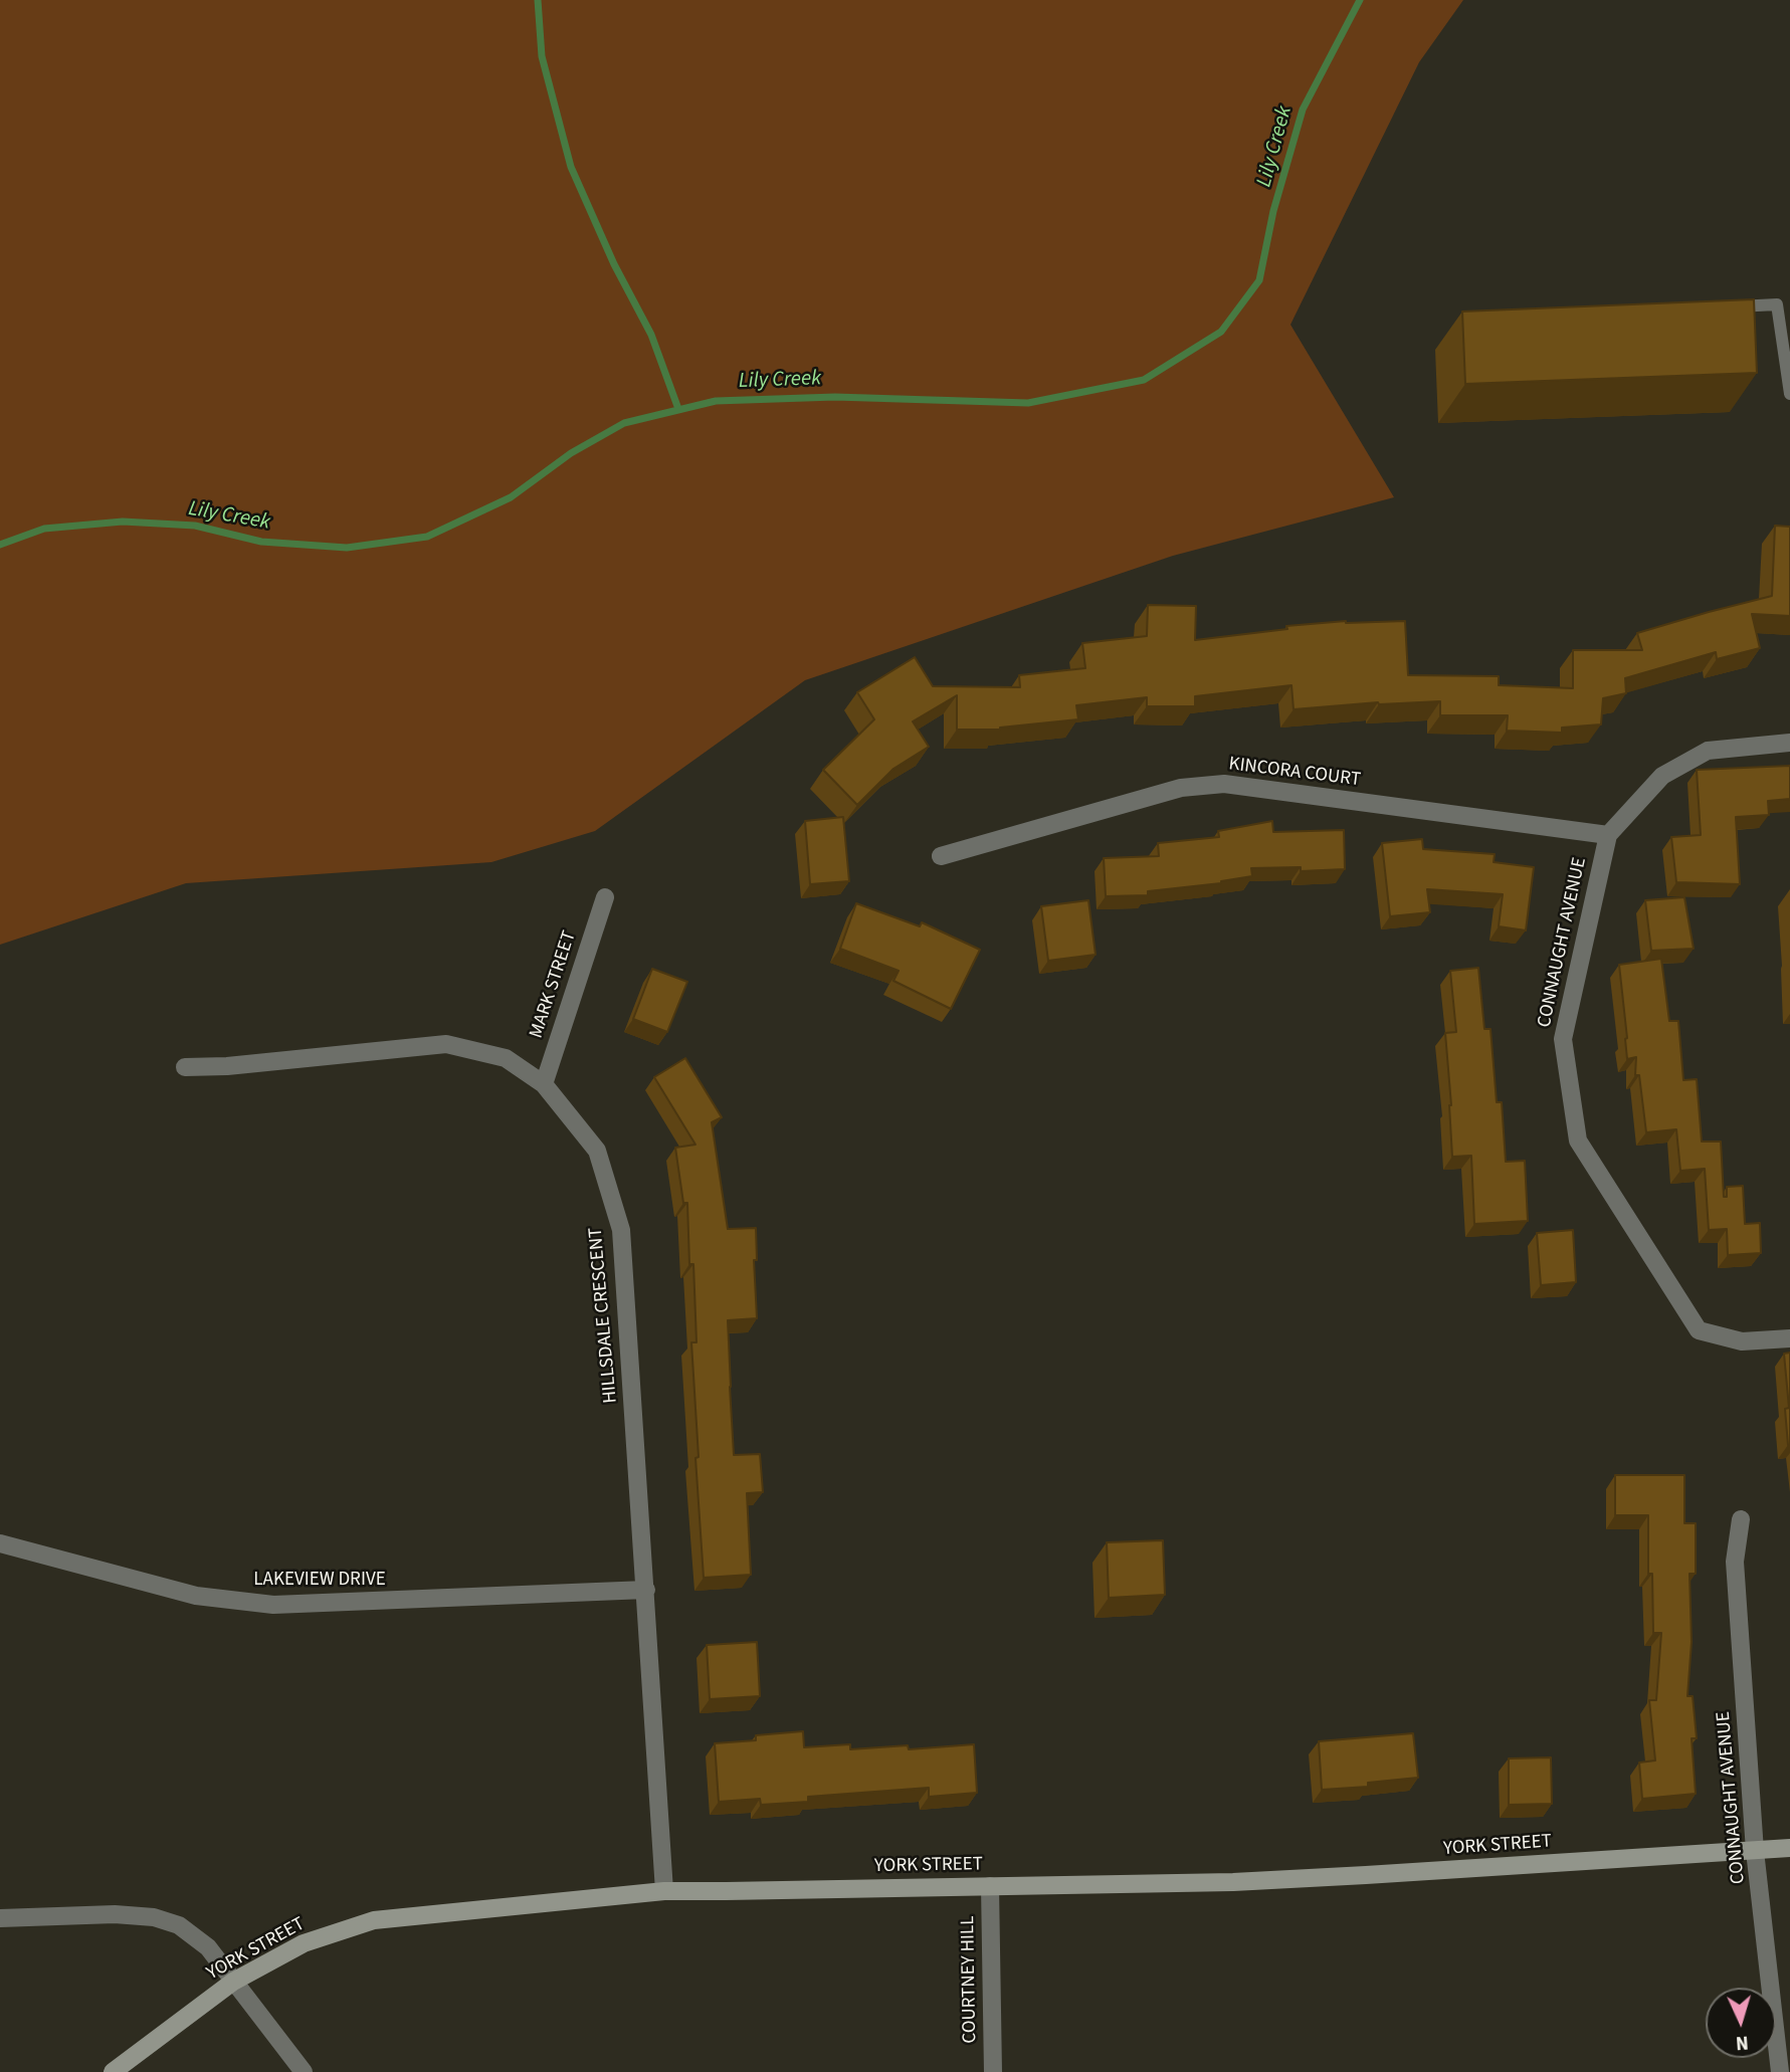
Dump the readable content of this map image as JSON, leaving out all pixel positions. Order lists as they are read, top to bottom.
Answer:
{
  "streets": {
    "street": [
      "KINCORA COURT",
      "CONNAUGHT AVENUE",
      "MARK STREET",
      "HILLSDALE CRESCENT",
      "LAKEVIEW DRIVE",
      "YORK STREET",
      "COURTNEY HILL"
    ]
  },
  "crossings": [
    ["KINCORA COURT", "CONNAUGHT AVENUE"],
    ["CONNAUGHT AVENUE", "YORK STREET"],
    ["MARK STREET", "HILLSDALE CRESCENT"],
    ["HILLSDALE CRESCENT", "LAKEVIEW DRIVE"],
    ["HILLSDALE CRESCENT", "YORK STREET"],
    ["YORK STREET", "COURTNEY HILL"]
  ],
  "water": ["Lily Creek"],
  "north": "bottom"
}
